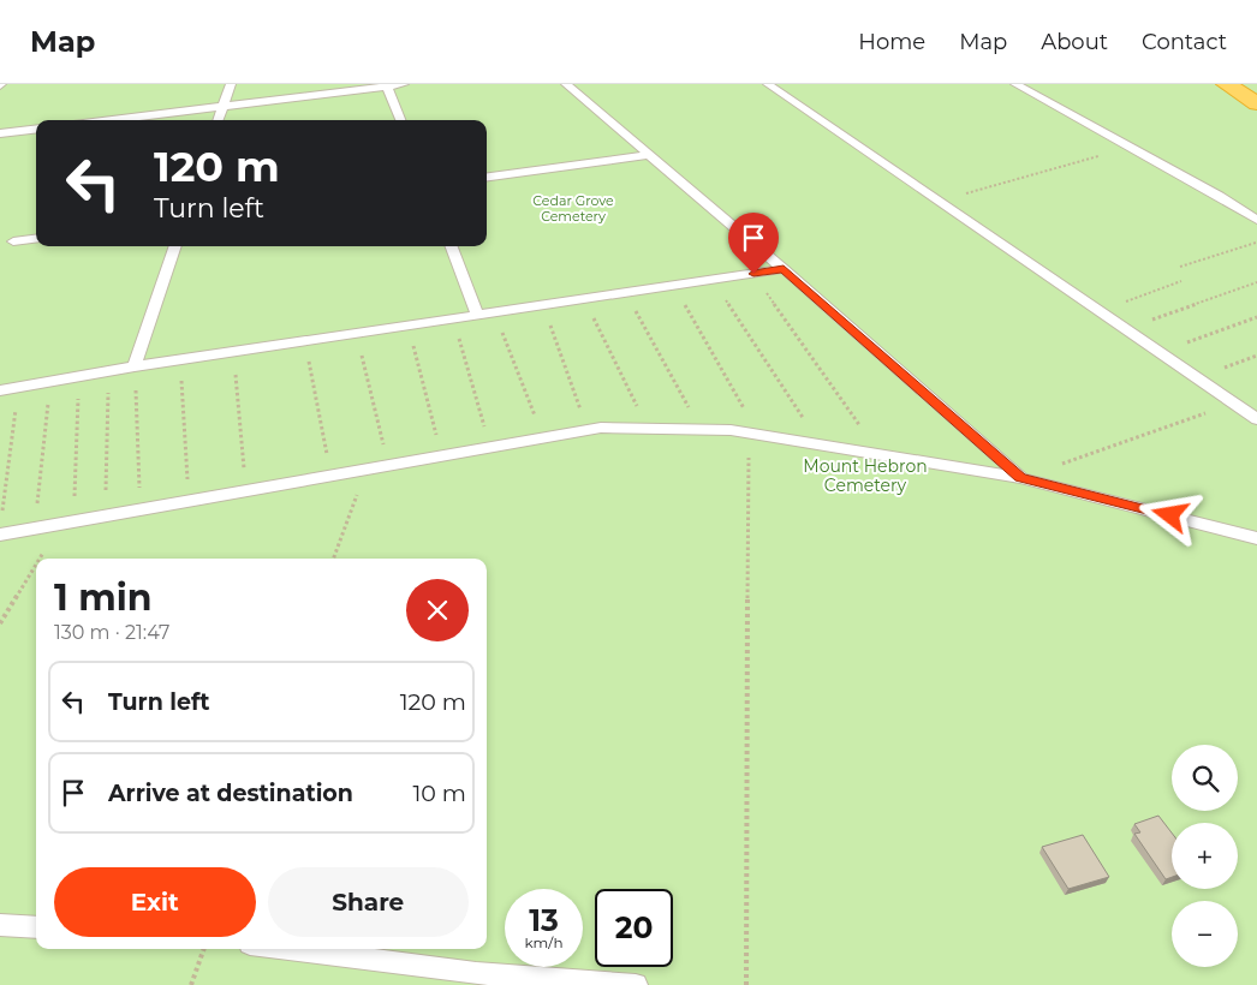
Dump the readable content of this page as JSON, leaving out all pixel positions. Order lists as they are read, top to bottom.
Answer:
{
  "parks": ["Cedar Grove Cemetery", "Mount Hebron Cemetery"],
  "page": {
    "header": "Map",
    "nav": [
      "Home",
      "Map",
      "About",
      "Contact"
    ],
    "turn": ["120 m", "Turn left"],
    "heading": ["1 min", "130 m · 21:47"],
    "list": [
      {
        "name": "Turn left",
        "value": "120 m"
      },
      {
        "name": "Arrive at destination",
        "value": "10 m"
      }
    ],
    "map_buttons": ["+", "−"],
    "buttons": ["Exit", "Share"],
    "speed": "13 km/h",
    "limit": "20"
  }
}
